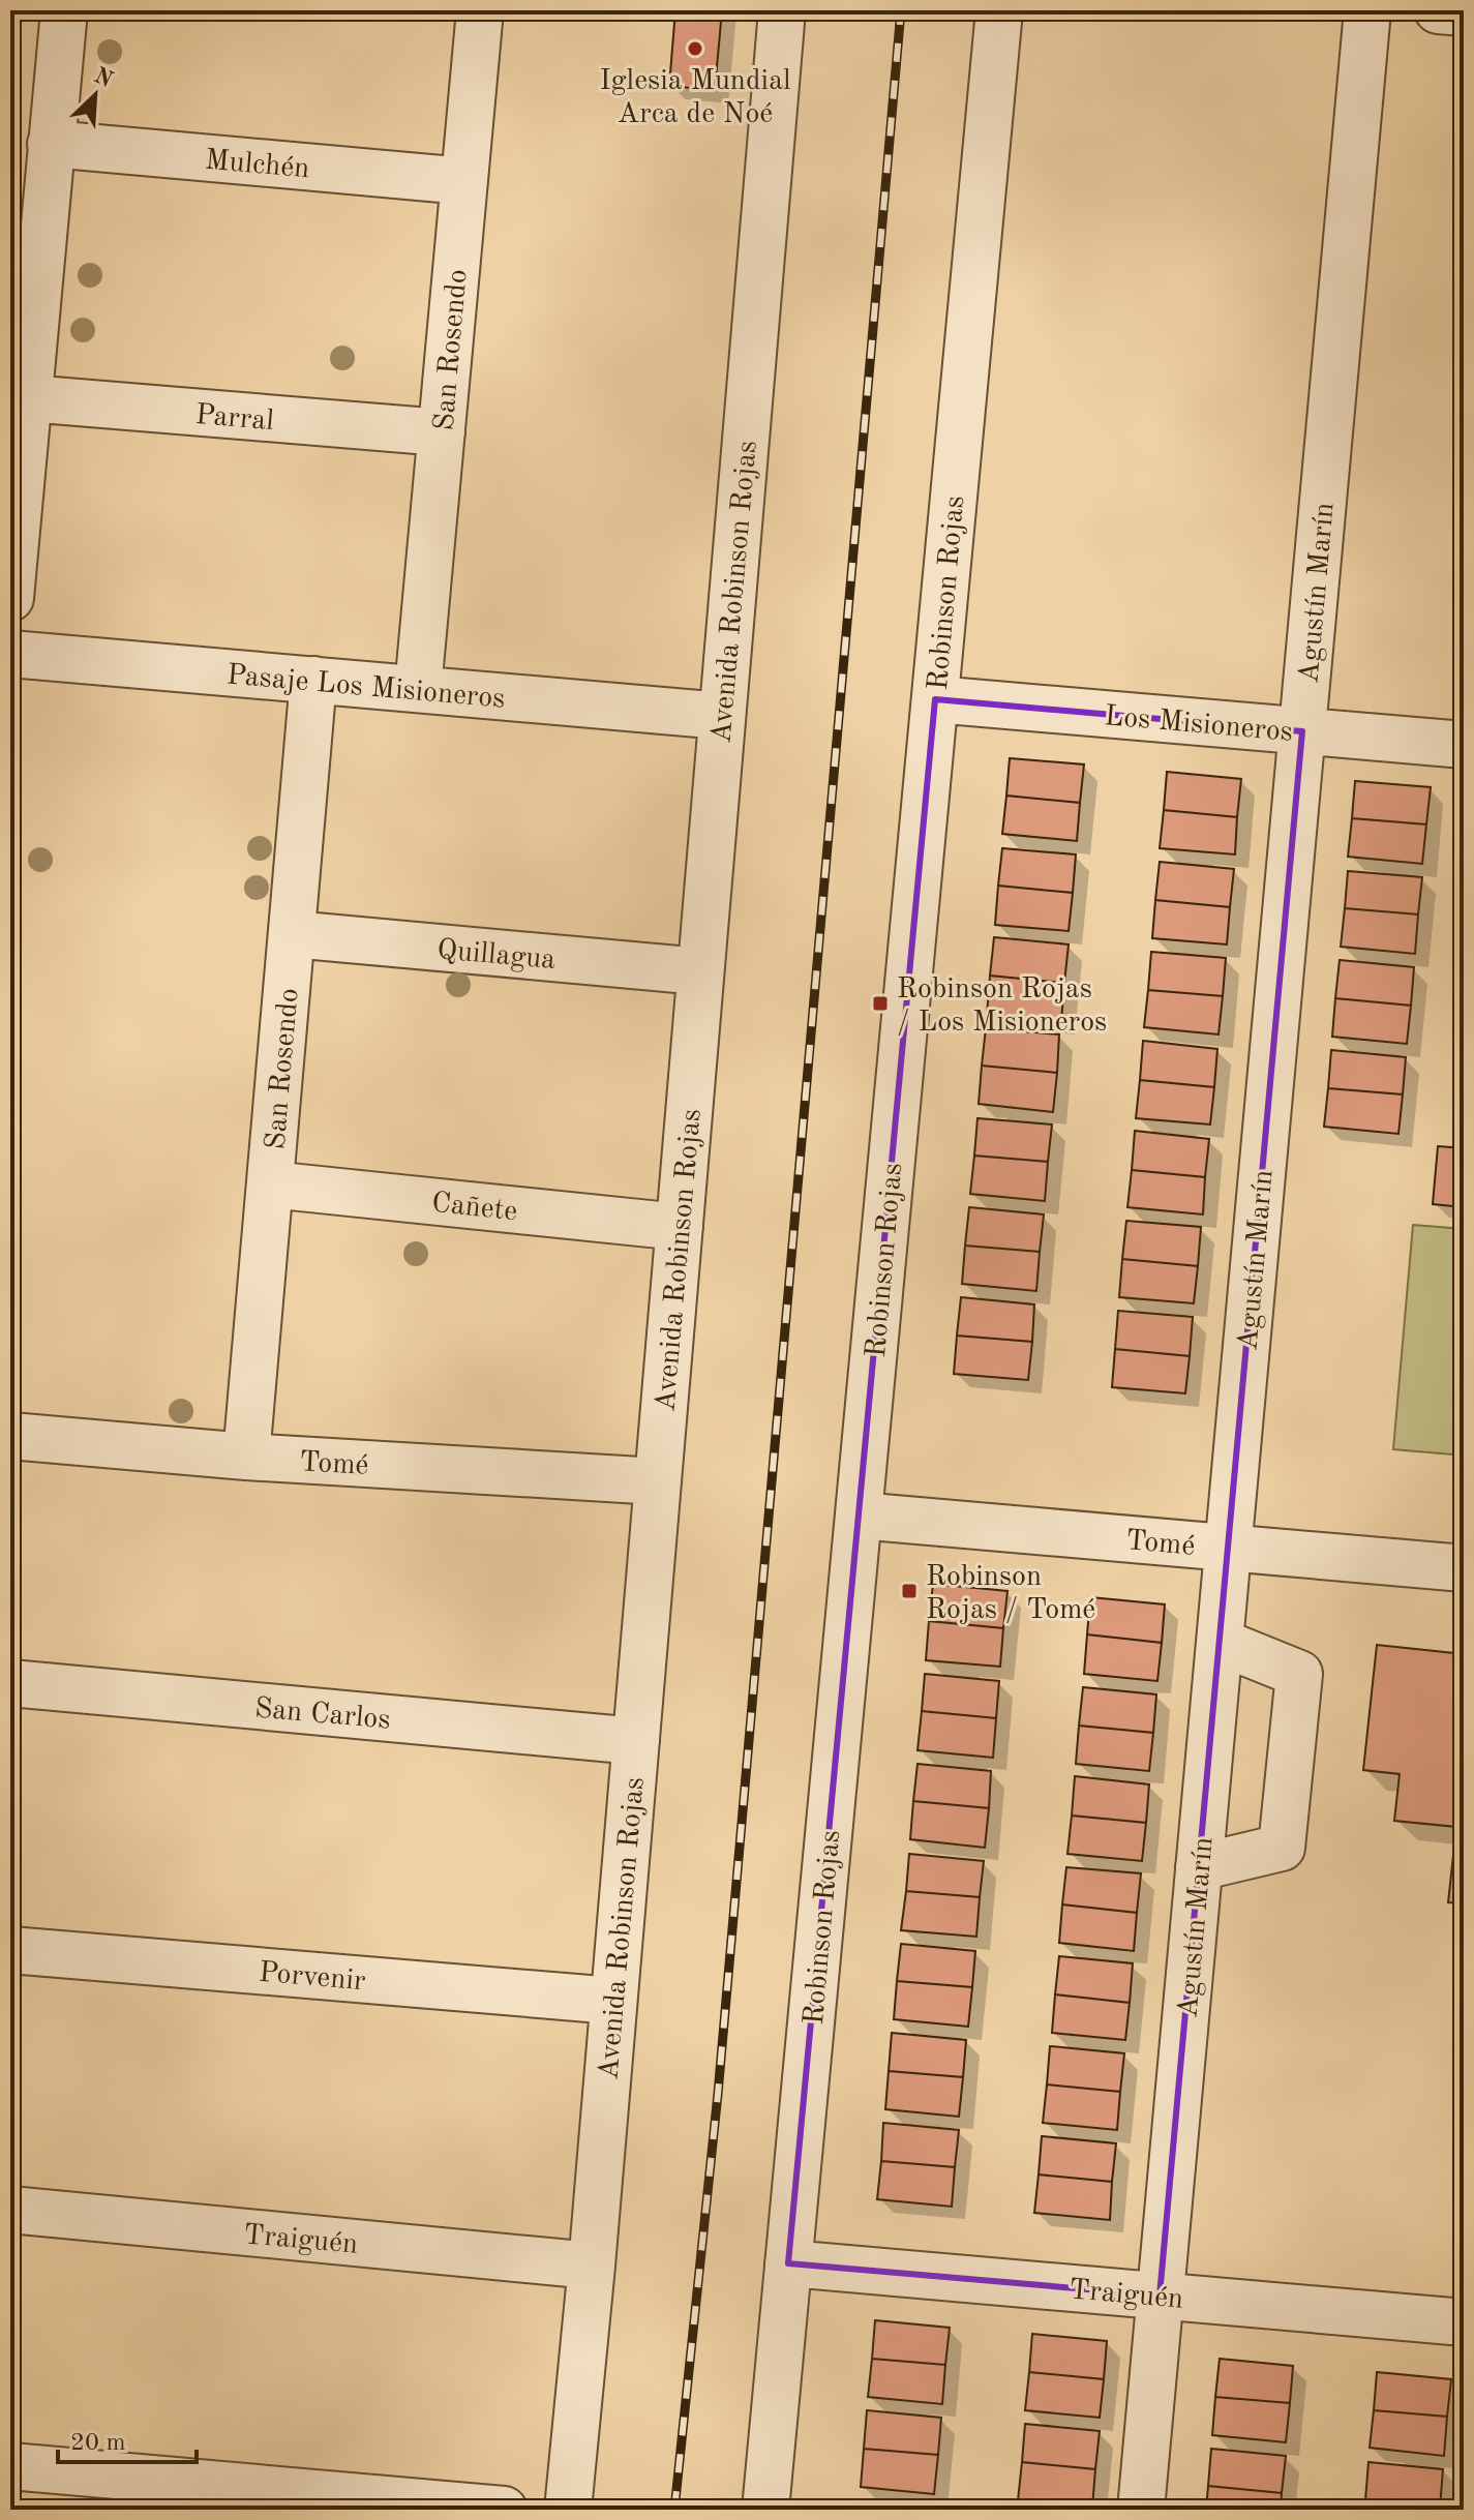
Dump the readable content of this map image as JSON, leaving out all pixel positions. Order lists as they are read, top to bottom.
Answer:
{
  "streets": {
    "street": [
      "Mulchén",
      "San Rosendo",
      "Parral",
      "Avenida Robinson Rojas",
      "Robinson Rojas",
      "Agustín Marín",
      "Pasaje Los Misioneros",
      "Los Misioneros",
      "Quillagua",
      "Cañete",
      "Tomé",
      "San Carlos",
      "Porvenir",
      "Traiguén"
    ]
  },
  "crossings": [
    ["Mulchén", "San Rosendo"],
    ["San Rosendo", "Parral"],
    ["San Rosendo", "Pasaje Los Misioneros"],
    ["San Rosendo", "Quillagua"],
    ["San Rosendo", "Cañete"],
    ["San Rosendo", "Tomé"],
    ["Avenida Robinson Rojas", "Pasaje Los Misioneros"],
    ["Avenida Robinson Rojas", "Quillagua"],
    ["Avenida Robinson Rojas", "Cañete"],
    ["Avenida Robinson Rojas", "Tomé"],
    ["Avenida Robinson Rojas", "San Carlos"],
    ["Avenida Robinson Rojas", "Porvenir"],
    ["Avenida Robinson Rojas", "Traiguén"],
    ["Robinson Rojas", "Los Misioneros"],
    ["Robinson Rojas", "Tomé"],
    ["Robinson Rojas", "Traiguén"],
    ["Agustín Marín", "Los Misioneros"],
    ["Agustín Marín", "Tomé"],
    ["Agustín Marín", "Traiguén"]
  ],
  "places": {
    "other": ["Iglesia Mundial Arca de Noé"],
    "transit": ["Robinson Rojas / Los Misioneros", "Robinson Rojas / Tomé"]
  },
  "scale_bar": "20 m",
  "north": "top right"
}
